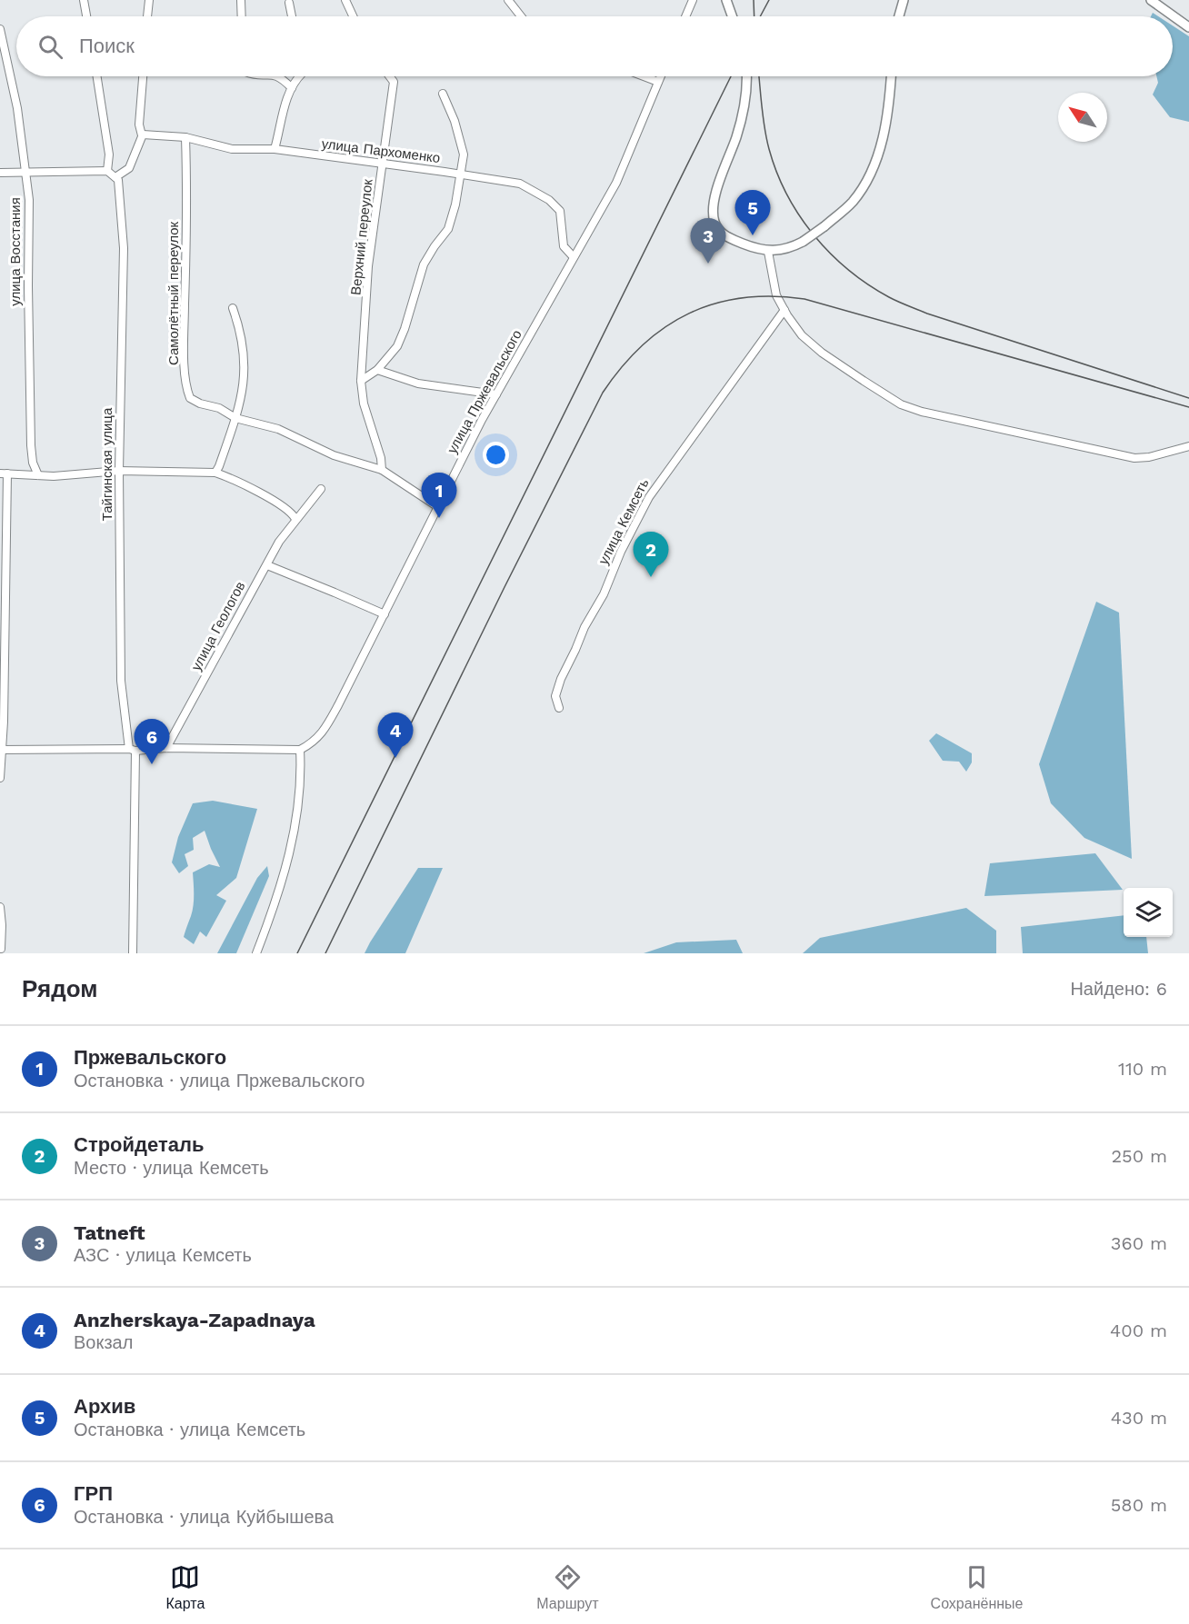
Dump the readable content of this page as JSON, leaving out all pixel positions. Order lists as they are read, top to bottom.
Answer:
{
  "streets": {
    "street": [
      "улица Пархоменко",
      "Верхний переулок",
      "улица Восстания",
      "Самолётный переулок",
      "улица Пржевальского",
      "Тайгинская улица",
      "улица Кемсеть",
      "улица Геологов"
    ]
  },
  "crossings": [
    ["улица Пархоменко", "Верхний переулок"],
    ["улица Пархоменко", "Самолётный переулок"],
    ["улица Пархоменко", "улица Пржевальского"],
    ["Самолётный переулок", "улица Пржевальского"]
  ],
  "north": "top left",
  "page": {
    "search": "Поиск",
    "pins": [
      "5",
      "3",
      "1",
      "2",
      "4",
      "6"
    ],
    "heading": ["Рядом", "Найдено: 6"],
    "list": [
      {
        "mark": "1",
        "name": "Пржевальского",
        "note": "Остановка · улица Пржевальского",
        "value": "110 m"
      },
      {
        "mark": "2",
        "name": "Стройдеталь",
        "note": "Место · улица Кемсеть",
        "value": "250 m"
      },
      {
        "mark": "3",
        "name": "Tatneft",
        "note": "АЗС · улица Кемсеть",
        "value": "360 m"
      },
      {
        "mark": "4",
        "name": "Anzherskaya-Zapadnaya",
        "note": "Вокзал",
        "value": "400 m"
      },
      {
        "mark": "5",
        "name": "Архив",
        "note": "Остановка · улица Кемсеть",
        "value": "430 m"
      },
      {
        "mark": "6",
        "name": "ГРП",
        "note": "Остановка · улица Куйбышева",
        "value": "580 m"
      }
    ],
    "nav": ["Карта", "Маршрут", "Сохранённые"]
  }
}
